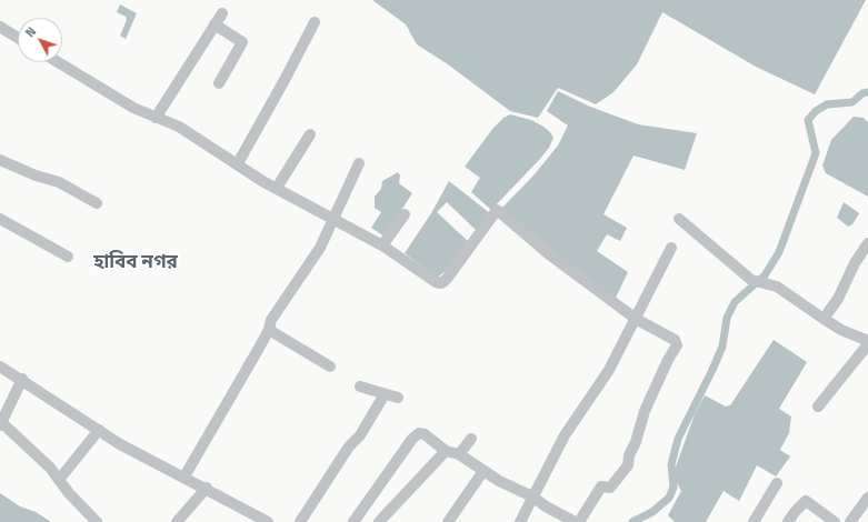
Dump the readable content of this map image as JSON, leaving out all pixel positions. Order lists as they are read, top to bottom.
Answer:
{
  "districts": ["হাবিব নগর"],
  "north": "top left"
}
